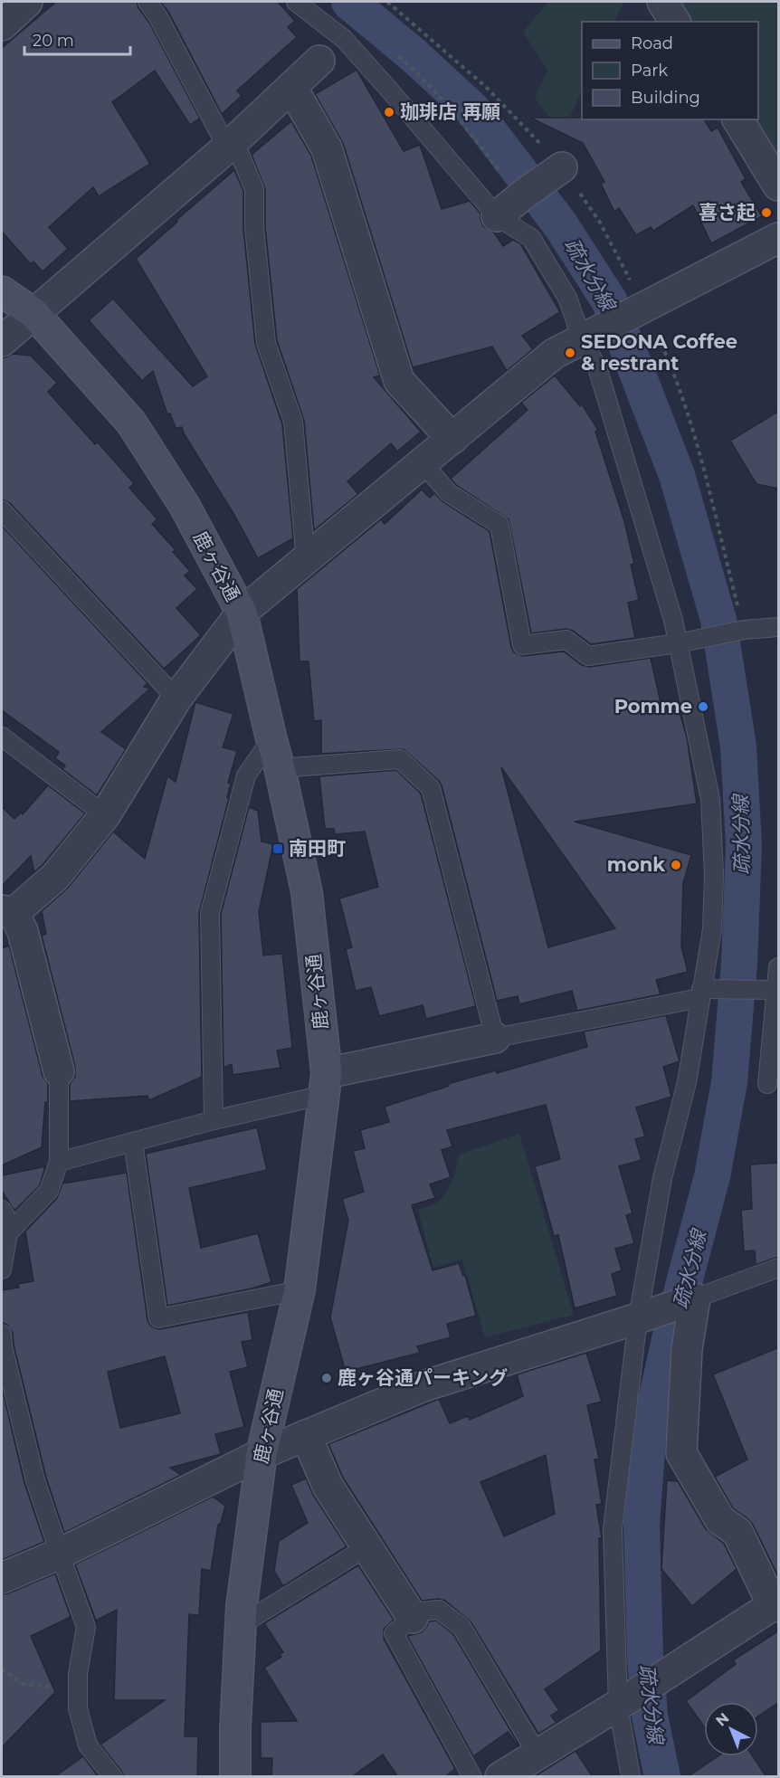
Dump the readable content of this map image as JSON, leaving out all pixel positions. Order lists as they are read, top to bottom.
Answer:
{
  "streets": {
    "street": ["鹿ヶ谷通"]
  },
  "water": ["疏水分線"],
  "places": {
    "other": [
      "珈琲店 再願",
      "喜さ起",
      "SEDONA Coffee & restrant",
      "Pomme",
      "monk",
      "鹿ヶ谷通パーキング"
    ],
    "transit": ["南田町"]
  },
  "legend": ["Road", "Park", "Building"],
  "scale_bar": "20 m",
  "north": "top left"
}
